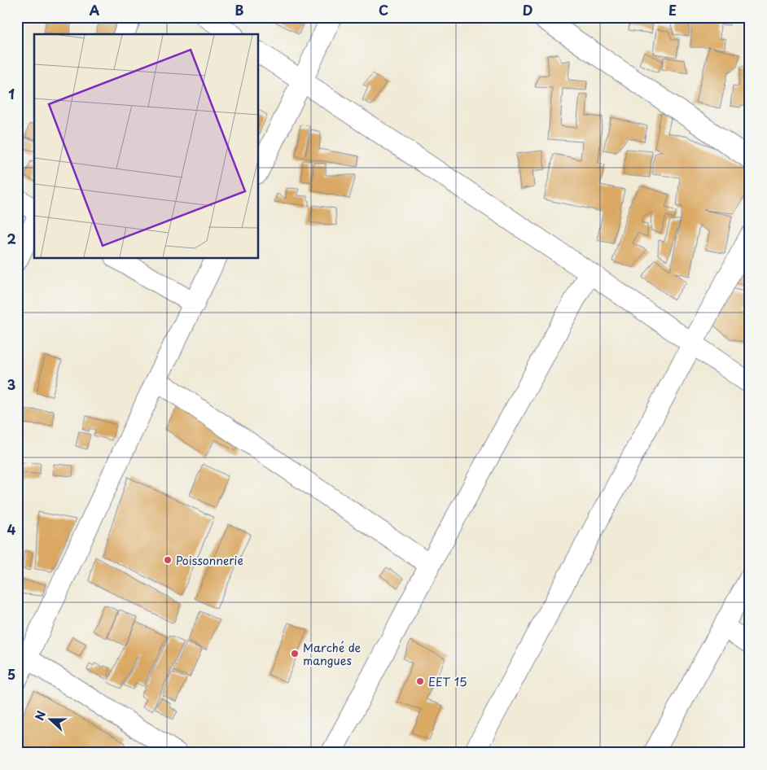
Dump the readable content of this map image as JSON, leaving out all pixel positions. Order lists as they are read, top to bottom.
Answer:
{
  "places": ["Poissonnerie", "Marché de mangues", "EET 15"],
  "north": "left",
  "grid": {
    "columns": [
      "A",
      "B",
      "C",
      "D",
      "E"
    ],
    "rows": [
      "1",
      "2",
      "3",
      "4",
      "5"
    ]
  }
}
